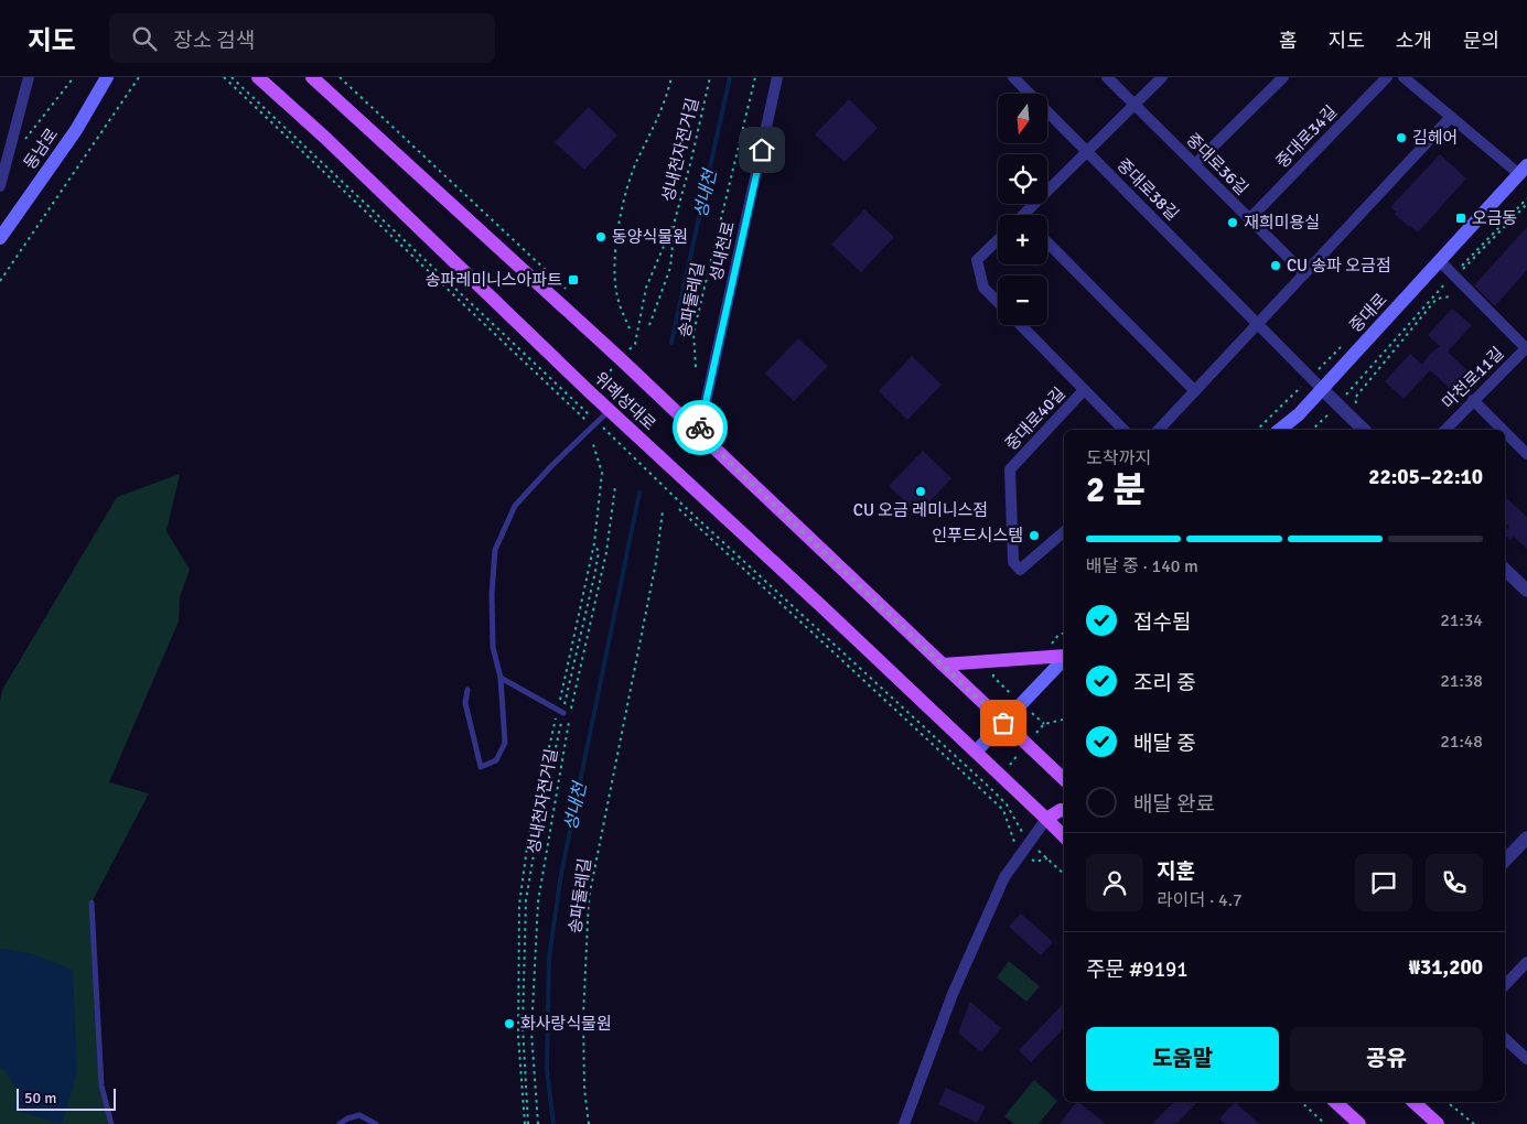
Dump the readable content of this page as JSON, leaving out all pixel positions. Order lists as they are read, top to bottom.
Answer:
{
  "streets": {
    "main road": ["동남로", "중대로", "위례성대로"],
    "street": [
      "중대로34길",
      "중대로36길",
      "중대로38길",
      "성내천로",
      "마천로11길",
      "중대로40길"
    ],
    "path": ["성내천자전거길", "송파둘레길"]
  },
  "crossings": [
    ["중대로34길", "중대로36길"],
    ["중대로38길", "중대로"],
    ["성내천로", "위례성대로"]
  ],
  "water": ["성내천"],
  "places": {
    "other": [
      "김헤어",
      "재희미용실",
      "동양식물원",
      "CU 송파 오금점",
      "CU 오금 레미니스점",
      "인푸드시스템",
      "화사랑식물원"
    ],
    "transit": ["오금동", "송파레미니스아파트"]
  },
  "scale_bar": "50 m",
  "north": "bottom",
  "page": {
    "header": "지도",
    "search": "장소 검색",
    "nav": [
      "홈",
      "지도",
      "소개",
      "문의"
    ],
    "map_buttons": ["+", "−"],
    "heading": ["2 분", "도착까지", "22:05–22:10"],
    "panel": [
      "지훈",
      "라이더 · 4.7",
      "주문 #9191",
      "₩31,200"
    ],
    "bar": "배달 중 · 140 m",
    "list": [
      ["접수됨", "21:34"],
      ["조리 중", "21:38"],
      ["배달 중", "21:48"],
      "배달 완료"
    ],
    "buttons": ["도움말", "공유"],
    "scale": "50 m"
  }
}
